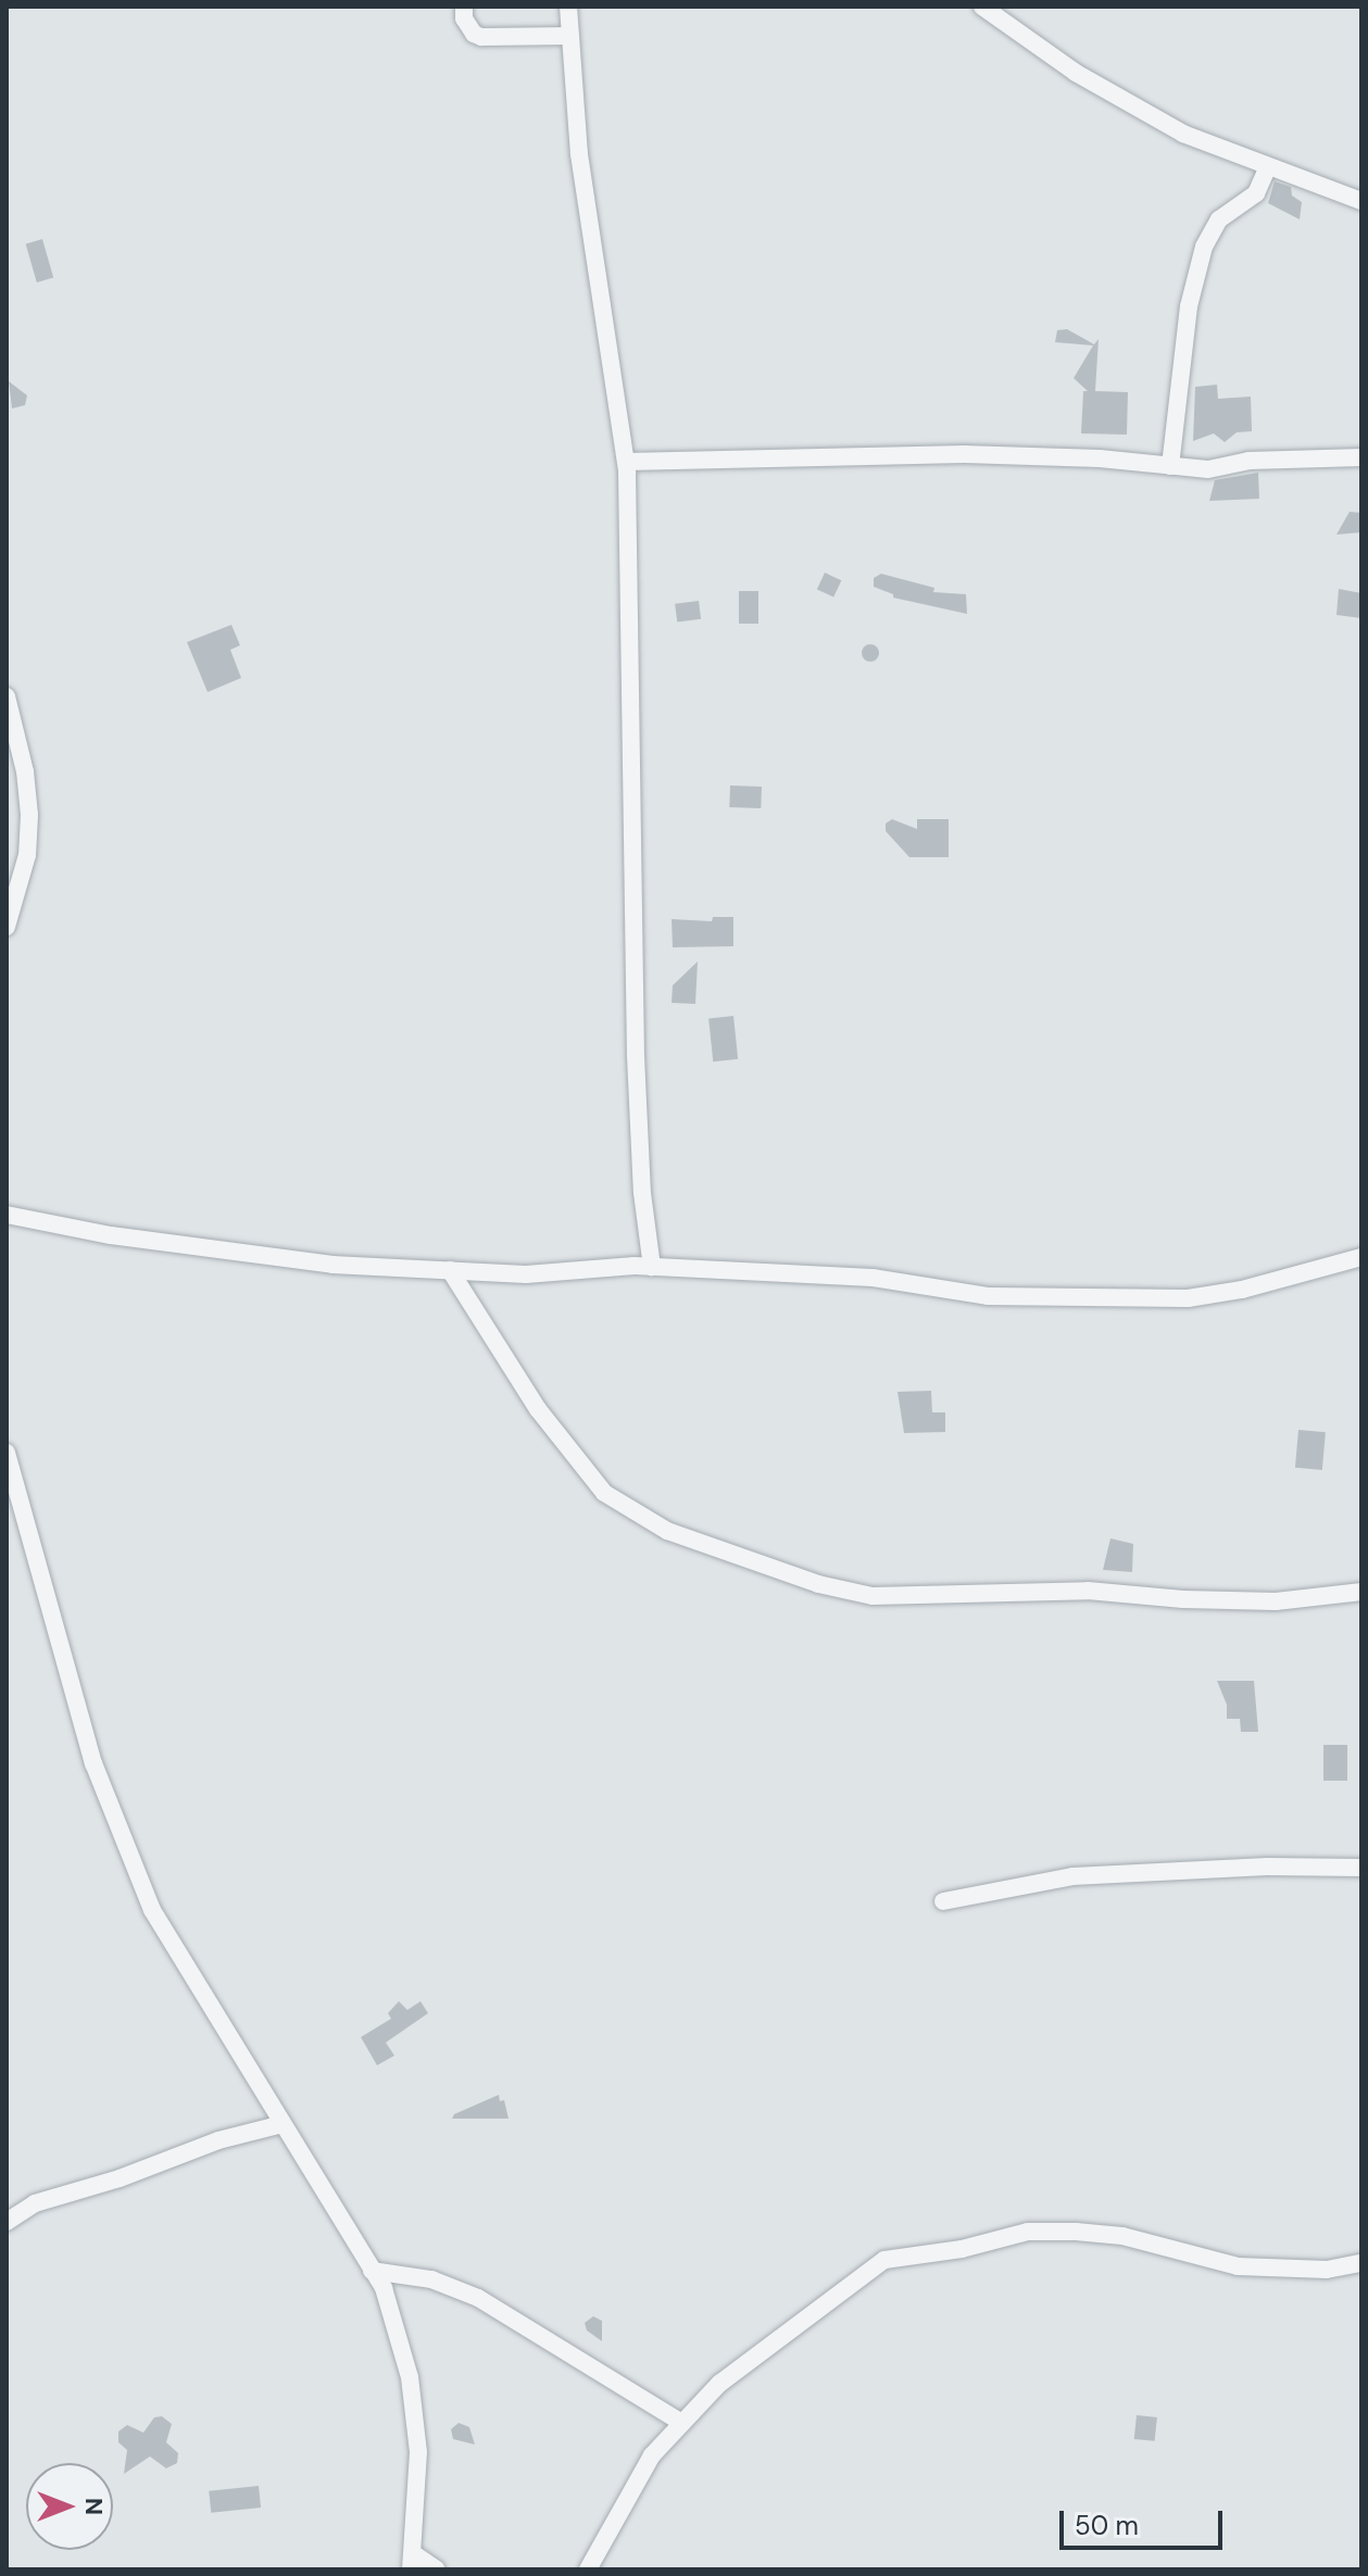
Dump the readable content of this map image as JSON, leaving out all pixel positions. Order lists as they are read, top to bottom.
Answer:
{
  "scale_bar": "50 m",
  "north": "right"
}
